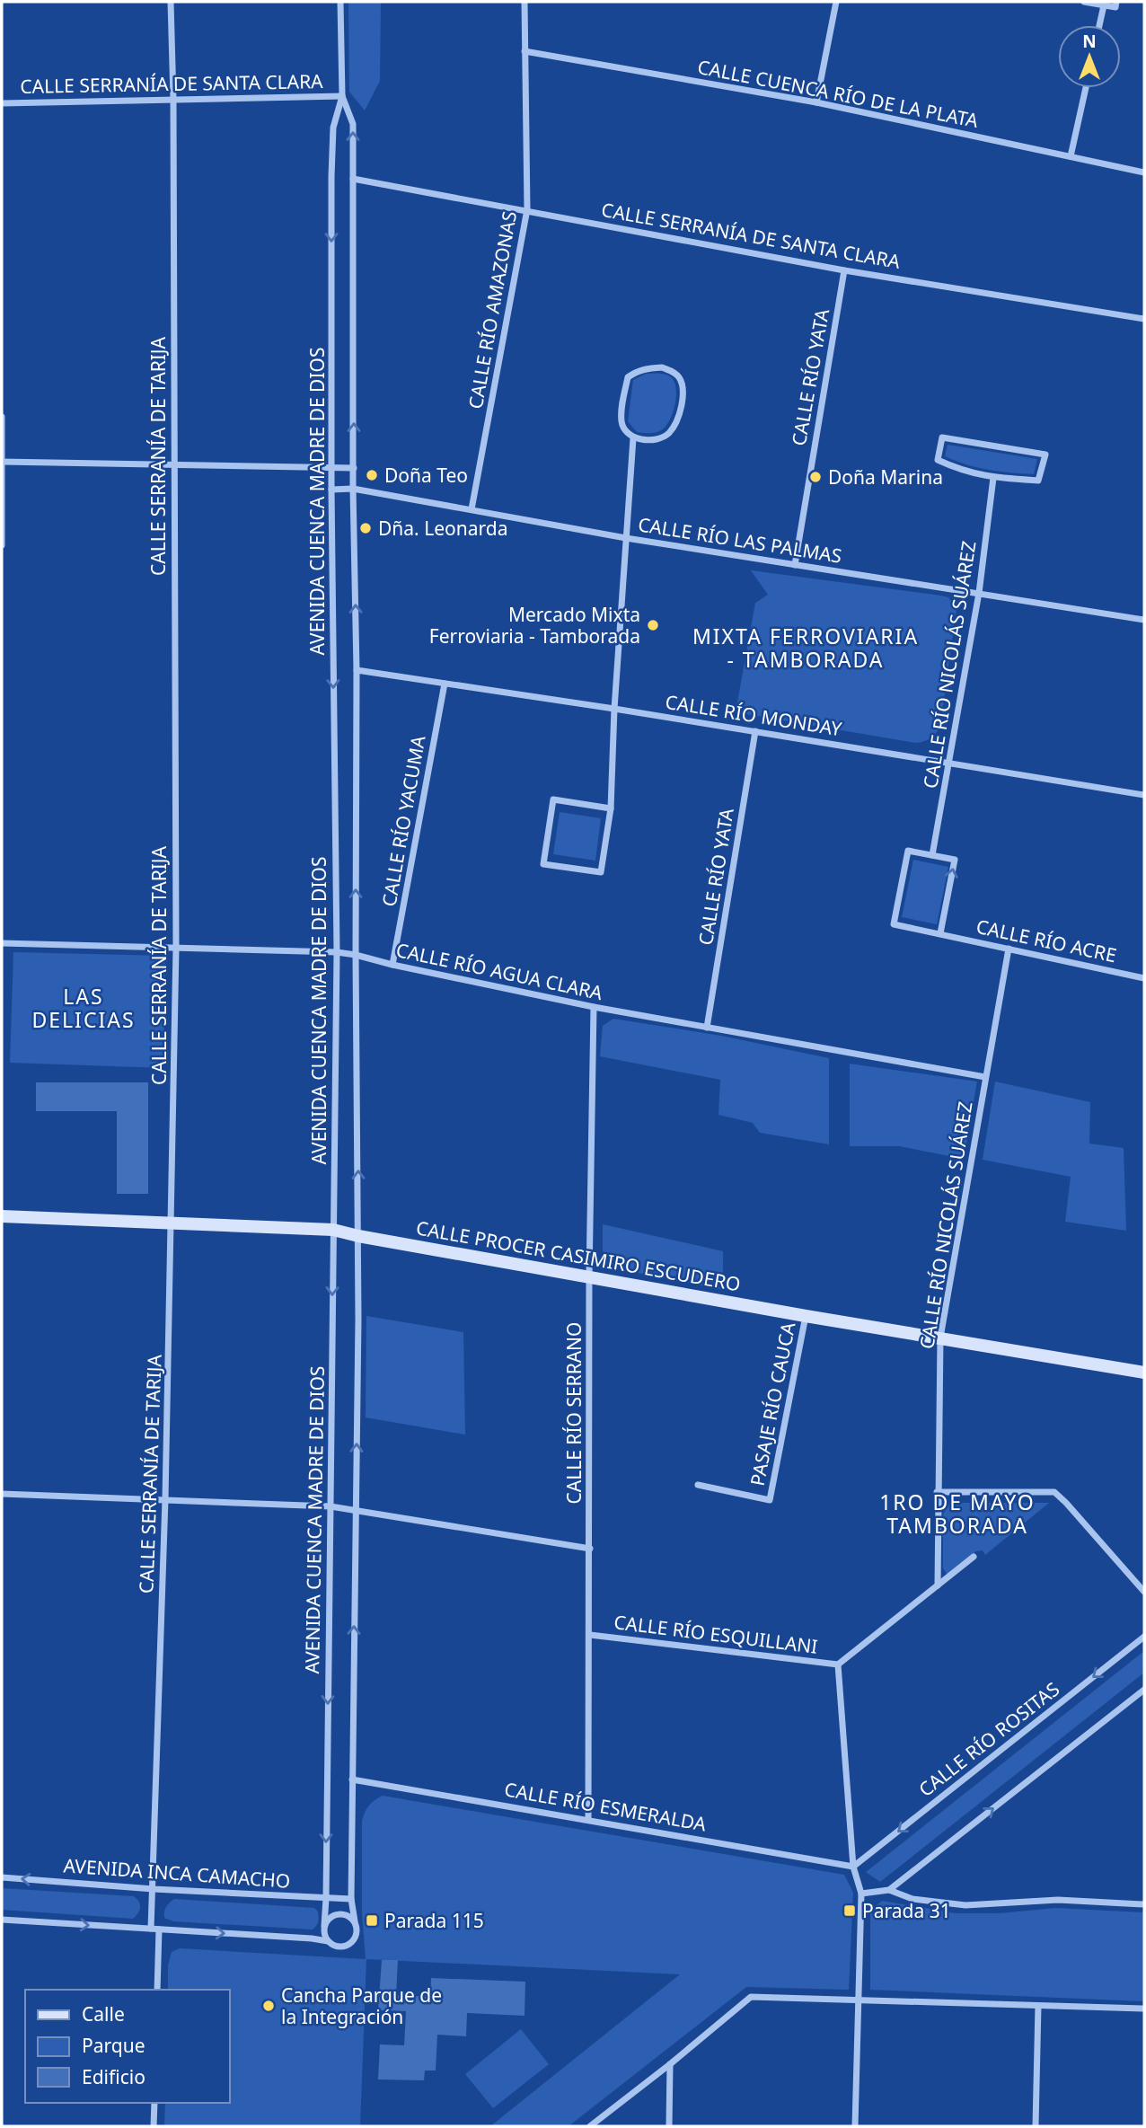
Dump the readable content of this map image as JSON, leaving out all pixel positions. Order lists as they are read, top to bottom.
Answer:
{
  "streets": {
    "main road": ["CALLE PROCER CASIMIRO ESCUDERO"],
    "street": [
      "CALLE SERRANÍA DE SANTA CLARA",
      "CALLE CUENCA RÍO DE LA PLATA",
      "CALLE RÍO AMAZONAS",
      "CALLE RÍO YATA",
      "CALLE SERRANÍA DE TARIJA",
      "AVENIDA CUENCA MADRE DE DIOS",
      "CALLE RÍO LAS PALMAS",
      "CALLE RÍO NICOLÁS SUÁREZ",
      "CALLE RÍO MONDAY",
      "CALLE RÍO YACUMA",
      "CALLE RÍO ACRE",
      "CALLE RÍO AGUA CLARA",
      "PASAJE RÍO CAUCA",
      "CALLE RÍO SERRANO",
      "CALLE RÍO ESQUILLANI",
      "CALLE RÍO ROSITAS",
      "CALLE RÍO ESMERALDA",
      "AVENIDA INCA CAMACHO"
    ]
  },
  "crossings": [
    ["CALLE SERRANÍA DE SANTA CLARA", "CALLE RÍO AMAZONAS"],
    ["CALLE SERRANÍA DE SANTA CLARA", "CALLE RÍO YATA"],
    ["CALLE SERRANÍA DE SANTA CLARA", "CALLE SERRANÍA DE TARIJA"],
    ["CALLE SERRANÍA DE SANTA CLARA", "AVENIDA CUENCA MADRE DE DIOS"],
    ["CALLE CUENCA RÍO DE LA PLATA", "CALLE RÍO AMAZONAS"],
    ["CALLE RÍO AMAZONAS", "CALLE RÍO LAS PALMAS"],
    ["CALLE RÍO YATA", "CALLE RÍO LAS PALMAS"],
    ["CALLE RÍO YATA", "CALLE RÍO MONDAY"],
    ["CALLE RÍO YATA", "CALLE RÍO AGUA CLARA"],
    ["CALLE SERRANÍA DE TARIJA", "CALLE RÍO AGUA CLARA"],
    ["CALLE SERRANÍA DE TARIJA", "CALLE PROCER CASIMIRO ESCUDERO"],
    ["CALLE SERRANÍA DE TARIJA", "AVENIDA INCA CAMACHO"],
    ["AVENIDA CUENCA MADRE DE DIOS", "CALLE RÍO LAS PALMAS"],
    ["AVENIDA CUENCA MADRE DE DIOS", "CALLE RÍO MONDAY"],
    ["AVENIDA CUENCA MADRE DE DIOS", "CALLE RÍO AGUA CLARA"],
    ["AVENIDA CUENCA MADRE DE DIOS", "CALLE PROCER CASIMIRO ESCUDERO"],
    ["AVENIDA CUENCA MADRE DE DIOS", "CALLE RÍO ESMERALDA"],
    ["AVENIDA CUENCA MADRE DE DIOS", "AVENIDA INCA CAMACHO"],
    ["CALLE RÍO LAS PALMAS", "CALLE RÍO NICOLÁS SUÁREZ"],
    ["CALLE RÍO NICOLÁS SUÁREZ", "CALLE RÍO MONDAY"],
    ["CALLE RÍO NICOLÁS SUÁREZ", "CALLE RÍO ACRE"],
    ["CALLE RÍO NICOLÁS SUÁREZ", "CALLE RÍO AGUA CLARA"],
    ["CALLE RÍO NICOLÁS SUÁREZ", "CALLE PROCER CASIMIRO ESCUDERO"],
    ["CALLE RÍO MONDAY", "CALLE RÍO YACUMA"],
    ["CALLE RÍO YACUMA", "CALLE RÍO AGUA CLARA"],
    ["CALLE RÍO AGUA CLARA", "CALLE RÍO SERRANO"],
    ["CALLE PROCER CASIMIRO ESCUDERO", "PASAJE RÍO CAUCA"],
    ["CALLE PROCER CASIMIRO ESCUDERO", "CALLE RÍO SERRANO"],
    ["CALLE RÍO SERRANO", "CALLE RÍO ESQUILLANI"],
    ["CALLE RÍO SERRANO", "CALLE RÍO ESMERALDA"],
    ["CALLE RÍO ROSITAS", "CALLE RÍO ESMERALDA"]
  ],
  "districts": ["MIXTA FERROVIARIA - TAMBORADA", "LAS DELICIAS", "1RO DE MAYO TAMBORADA"],
  "places": {
    "other": [
      "Doña Teo",
      "Doña Marina",
      "Dña. Leonarda",
      "Mercado Mixta Ferroviaria - Tamborada",
      "Cancha Parque de la Integración"
    ],
    "transit": ["Parada 31", "Parada 115"]
  },
  "legend": ["Calle", "Parque", "Edificio"],
  "north": "top"
}
